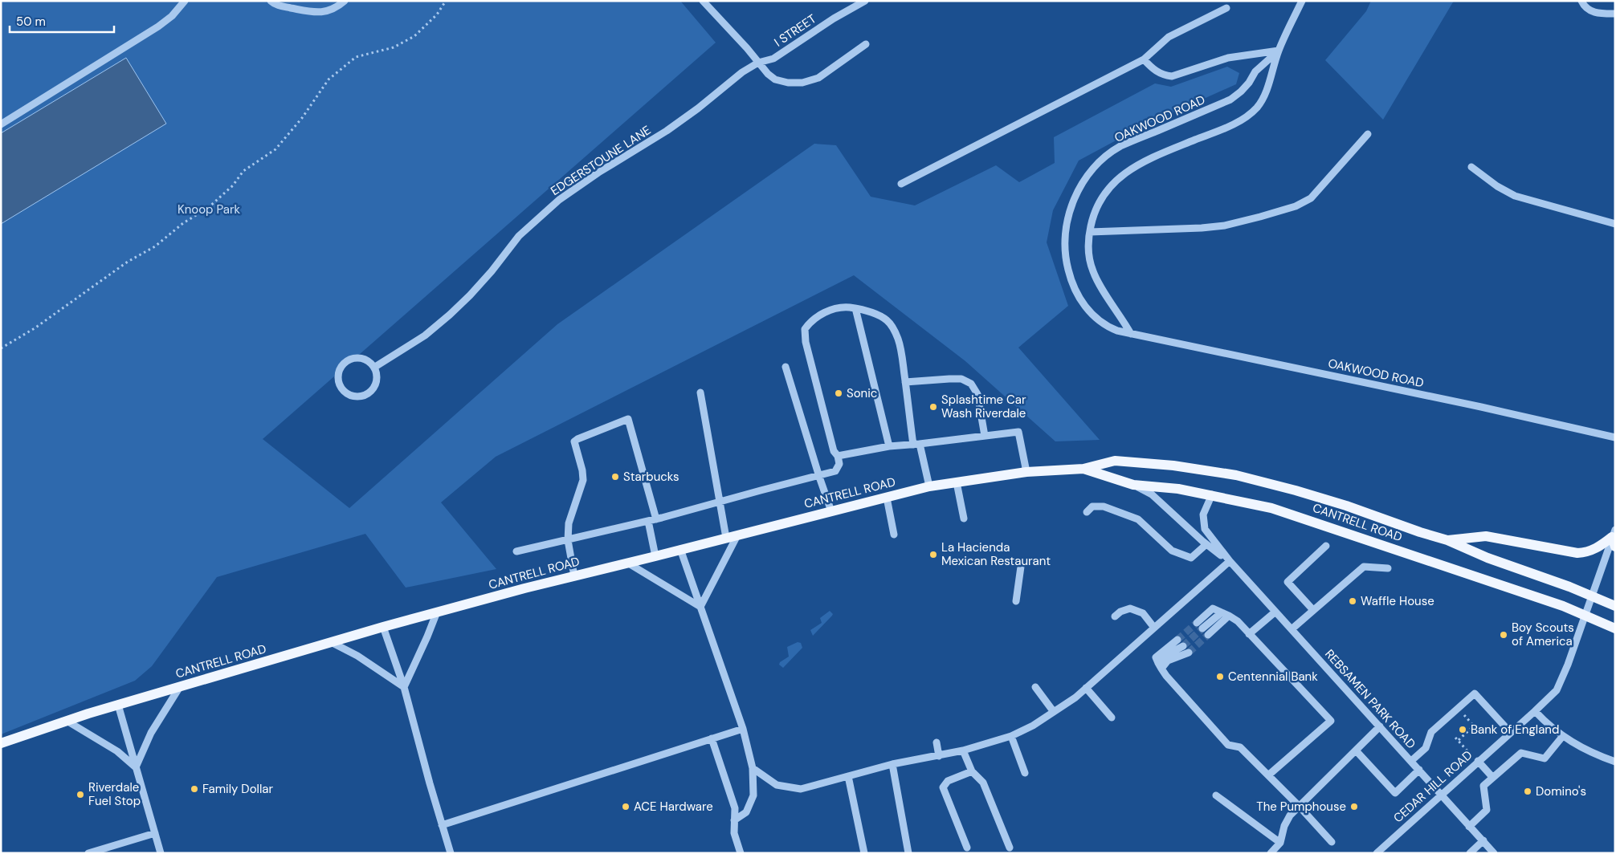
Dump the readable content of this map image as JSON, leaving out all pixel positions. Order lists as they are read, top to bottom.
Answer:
{
  "streets": {
    "main road": ["CANTRELL ROAD"],
    "street": [
      "I STREET",
      "OAKWOOD ROAD",
      "EDGERSTOUNE LANE",
      "REBSAMEN PARK ROAD",
      "CEDAR HILL ROAD"
    ]
  },
  "crossings": [
    ["I STREET", "EDGERSTOUNE LANE"],
    ["CANTRELL ROAD", "REBSAMEN PARK ROAD"],
    ["CANTRELL ROAD", "CEDAR HILL ROAD"],
    ["REBSAMEN PARK ROAD", "CEDAR HILL ROAD"]
  ],
  "parks": ["Knoop Park"],
  "places": [
    "Sonic",
    "Splashtime Car Wash Riverdale",
    "Starbucks",
    "La Hacienda Mexican Restaurant",
    "Waffle House",
    "Boy Scouts of America",
    "Centennial Bank",
    "Bank of England",
    "Family Dollar",
    "Domino's",
    "Riverdale Fuel Stop",
    "ACE Hardware",
    "The Pumphouse"
  ],
  "scale_bar": "50 m"
}
